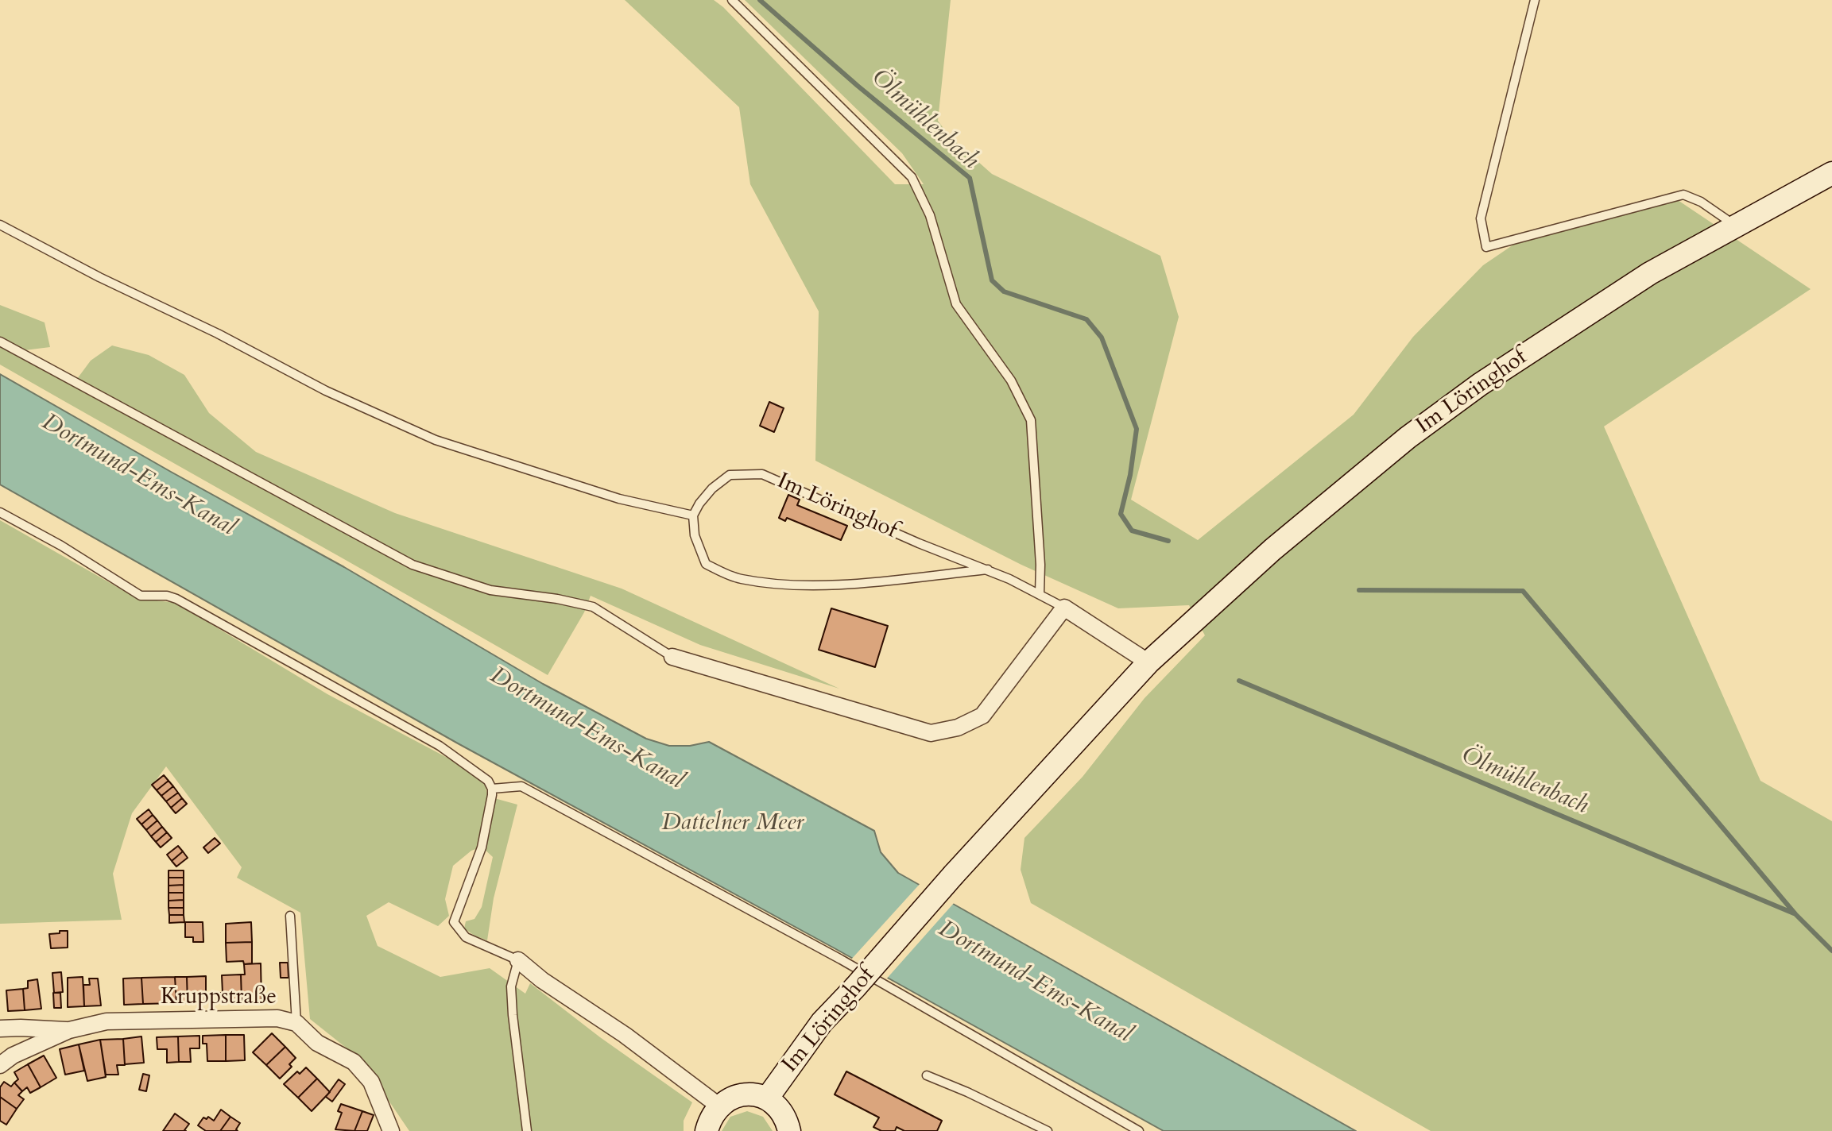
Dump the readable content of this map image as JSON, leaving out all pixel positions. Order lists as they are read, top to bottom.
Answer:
{
  "streets": {
    "street": ["Im Löringhof", "Kruppstraße"]
  },
  "water": ["Ölmühlenbach", "Dortmund-Ems-Kanal", "Dattelner Meer"]
}
